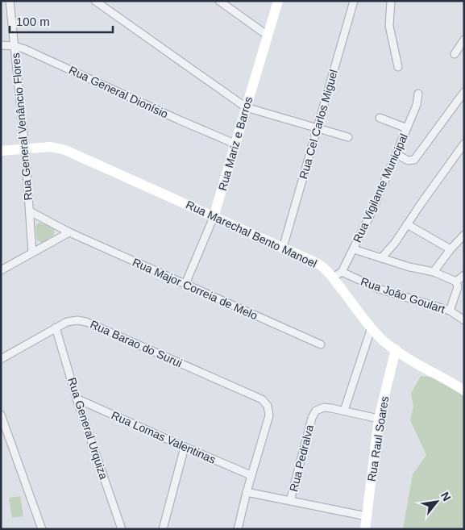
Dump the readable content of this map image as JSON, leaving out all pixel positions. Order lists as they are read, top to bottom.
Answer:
{
  "streets": {
    "main road": ["Rua Mariz e Barros", "Rua Marechal Bento Manoel", "Rua Raul Soares"],
    "street": [
      "Rua General Dionísio",
      "Rua Cel Carlos Miguel",
      "Rua General Venâncio Flores",
      "Rua Vigilante Municipal",
      "Rua Major Correia de Melo",
      "Rua Joāo Goulart",
      "Rua Barao do Surui",
      "Rua General Urquiza",
      "Rua Lomas Valentinas",
      "Rua Pedralva"
    ]
  },
  "crossings": [
    ["Rua General Dionísio", "Rua General Venâncio Flores"],
    ["Rua General Dionísio", "Rua Mariz e Barros"],
    ["Rua Cel Carlos Miguel", "Rua Marechal Bento Manoel"],
    ["Rua General Venâncio Flores", "Rua Marechal Bento Manoel"],
    ["Rua General Venâncio Flores", "Rua Major Correia de Melo"],
    ["Rua Mariz e Barros", "Rua Marechal Bento Manoel"],
    ["Rua Mariz e Barros", "Rua Major Correia de Melo"],
    ["Rua Vigilante Municipal", "Rua Marechal Bento Manoel"],
    ["Rua Vigilante Municipal", "Rua Joāo Goulart"],
    ["Rua Marechal Bento Manoel", "Rua Raul Soares"],
    ["Rua Barao do Surui", "Rua General Urquiza"],
    ["Rua Barao do Surui", "Rua Lomas Valentinas"],
    ["Rua General Urquiza", "Rua Lomas Valentinas"],
    ["Rua Raul Soares", "Rua Pedralva"]
  ],
  "scale_bar": "100 m",
  "north": "top right"
}
